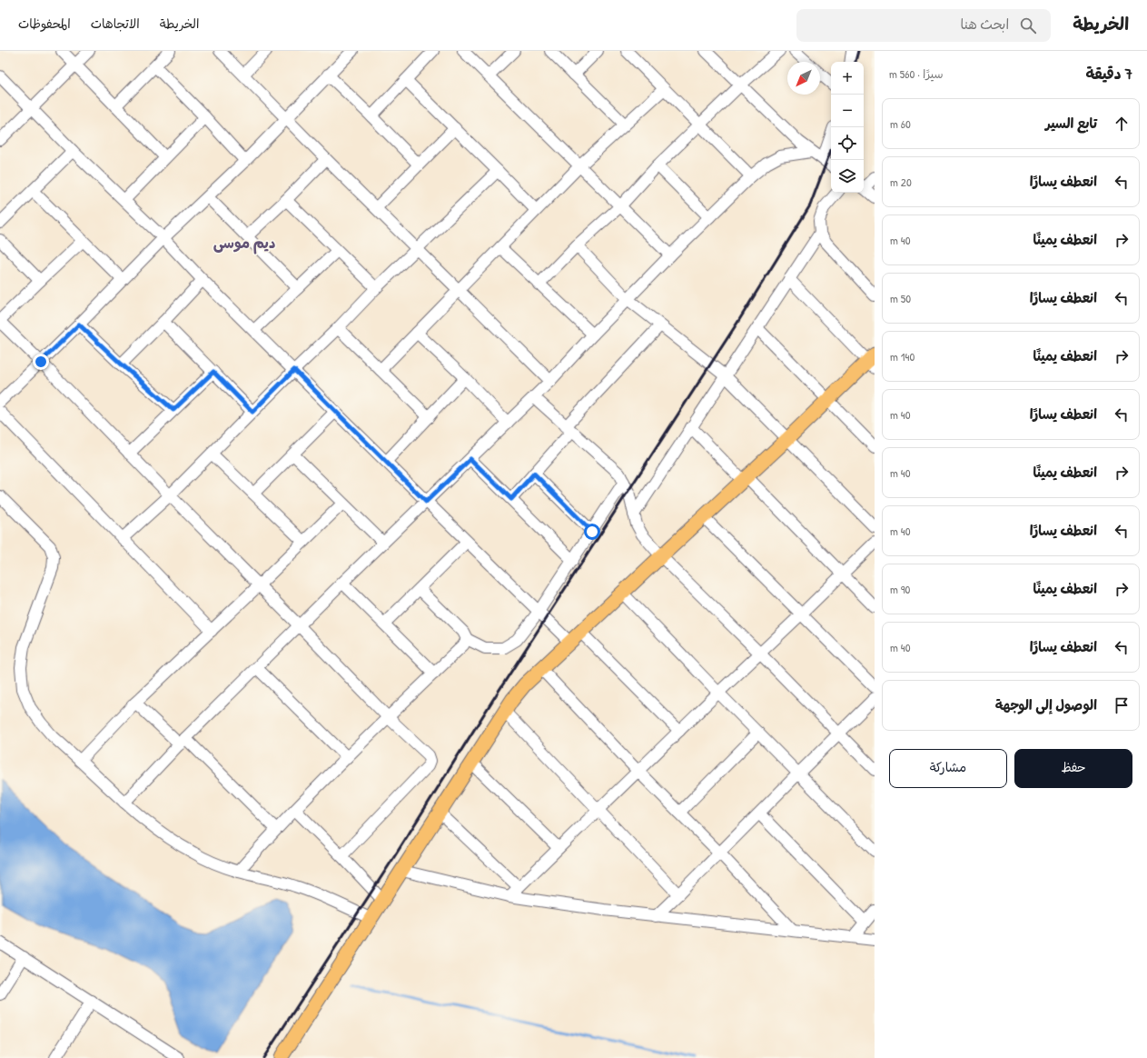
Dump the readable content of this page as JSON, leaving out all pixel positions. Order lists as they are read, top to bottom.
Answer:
{
  "districts": ["ديم موسى"],
  "north": "bottom left",
  "page": {
    "header": "الخريطة",
    "search": "ابحث هنا",
    "nav": ["الخريطة", "الاتجاهات", "المحفوظات"],
    "heading": ["7 دقيقة", "سيرًا · 560 m"],
    "map_buttons": ["+", "−"],
    "list": [
      ["تابع السير", "60 m"],
      ["انعطف يسارًا", "20 m"],
      ["انعطف يمينًا", "40 m"],
      ["انعطف يسارًا", "50 m"],
      ["انعطف يمينًا", "140 m"],
      ["انعطف يسارًا", "40 m"],
      ["انعطف يمينًا", "40 m"],
      ["انعطف يسارًا", "40 m"],
      ["انعطف يمينًا", "90 m"],
      ["انعطف يسارًا", "40 m"],
      "الوصول إلى الوجهة"
    ],
    "buttons": ["حفظ", "مشاركة"]
  }
}
